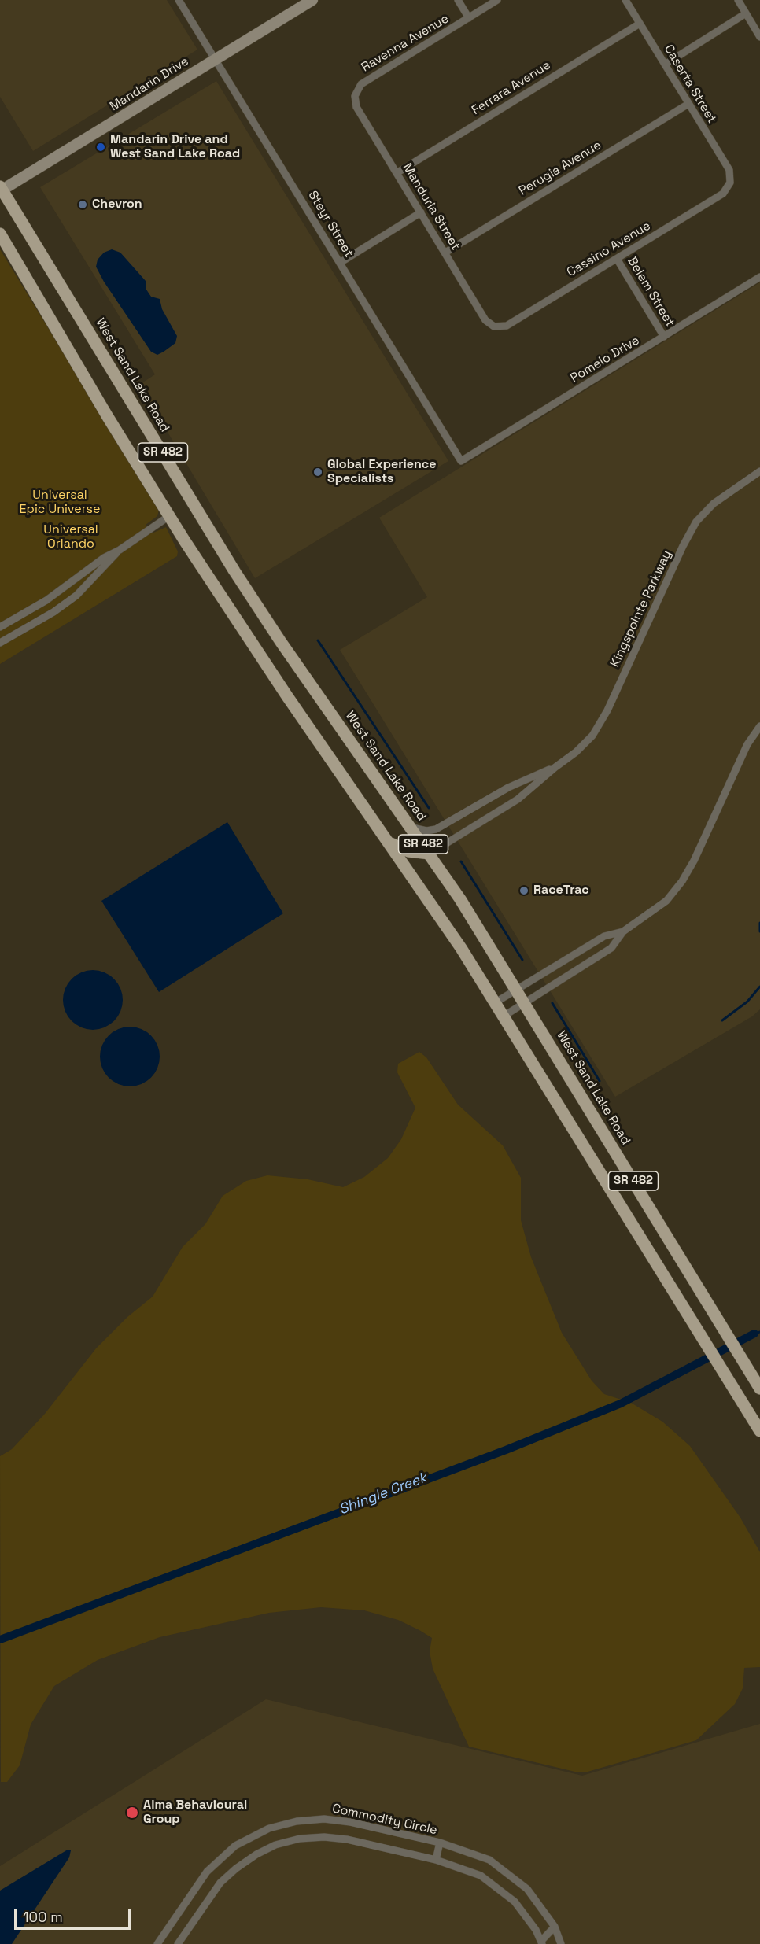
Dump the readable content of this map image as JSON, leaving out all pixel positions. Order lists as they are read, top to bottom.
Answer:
{
  "streets": {
    "main road": ["West Sand Lake Road", "SR 482"],
    "street": [
      "Ravenna Avenue",
      "Mandarin Drive",
      "Caserta Street",
      "Ferrara Avenue",
      "Perugia Avenue",
      "Manduria Street",
      "Steyr Street",
      "Cassino Avenue",
      "Belem Street",
      "Pomelo Drive",
      "Kingspointe Parkway",
      "Commodity Circle"
    ]
  },
  "crossings": [
    ["Ravenna Avenue", "Manduria Street"],
    ["Mandarin Drive", "Steyr Street"],
    ["Mandarin Drive", "West Sand Lake Road"],
    ["Caserta Street", "Ferrara Avenue"],
    ["Caserta Street", "Perugia Avenue"],
    ["Caserta Street", "Cassino Avenue"],
    ["Ferrara Avenue", "Manduria Street"],
    ["Perugia Avenue", "Manduria Street"],
    ["Manduria Street", "Cassino Avenue"],
    ["Steyr Street", "Pomelo Drive"],
    ["Cassino Avenue", "Belem Street"],
    ["Belem Street", "Pomelo Drive"],
    ["West Sand Lake Road", "Kingspointe Parkway"]
  ],
  "water": ["Shingle Creek"],
  "parks": ["Universal Epic Universe", "Universal Orlando"],
  "places": [
    "Mandarin Drive and West Sand Lake Road",
    "Chevron",
    "Global Experience Specialists",
    "RaceTrac",
    "Alma Behavioural Group"
  ],
  "scale_bar": "100 m"
}
